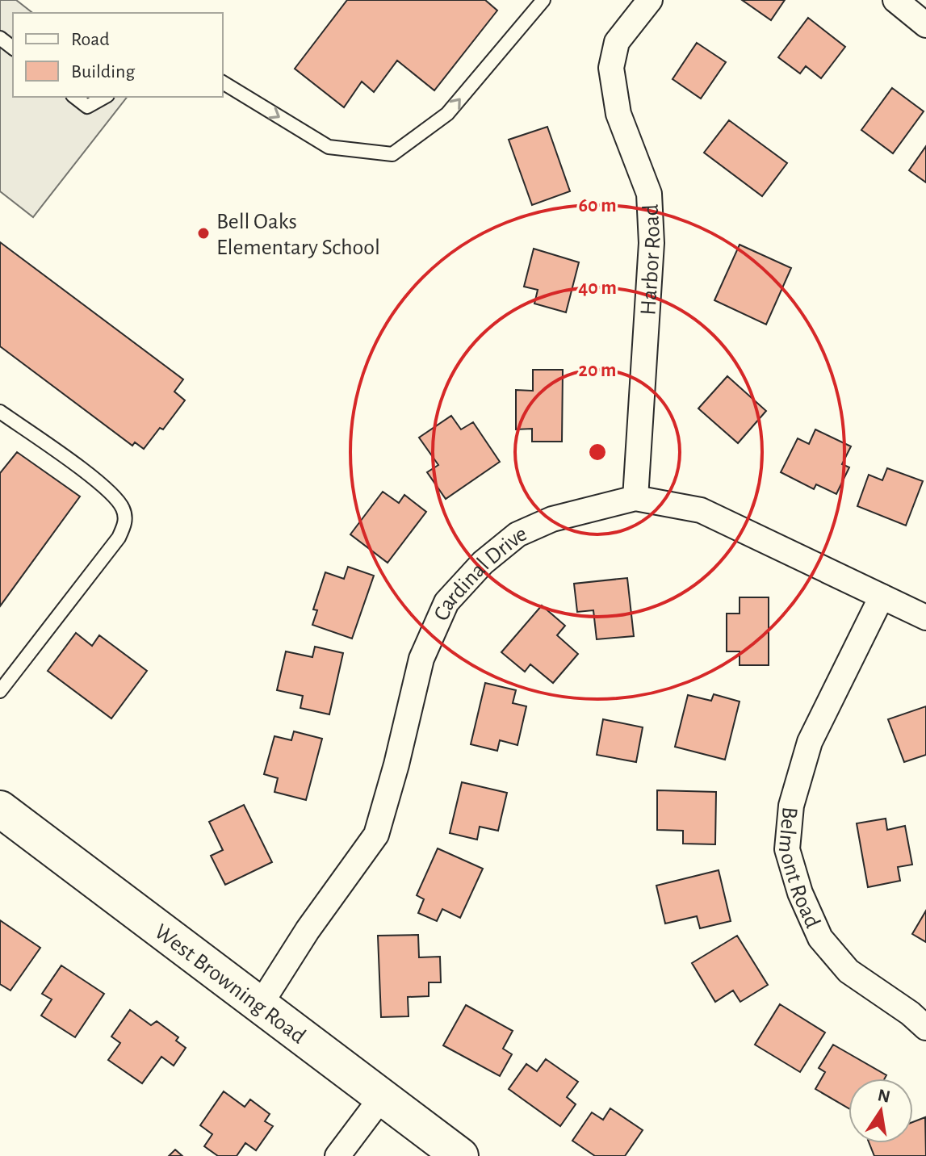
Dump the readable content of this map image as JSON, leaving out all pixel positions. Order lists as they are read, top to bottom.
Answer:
{
  "streets": {
    "main road": ["West Browning Road"],
    "street": ["Harbor Road", "Cardinal Drive", "Belmont Road"]
  },
  "crossings": [
    ["Harbor Road", "Cardinal Drive"],
    ["Cardinal Drive", "Belmont Road"],
    ["Cardinal Drive", "West Browning Road"]
  ],
  "places": ["Bell Oaks Elementary School"],
  "legend": ["Road", "Building"],
  "north": "top",
  "rings": ["60 m", "40 m", "20 m"]
}
